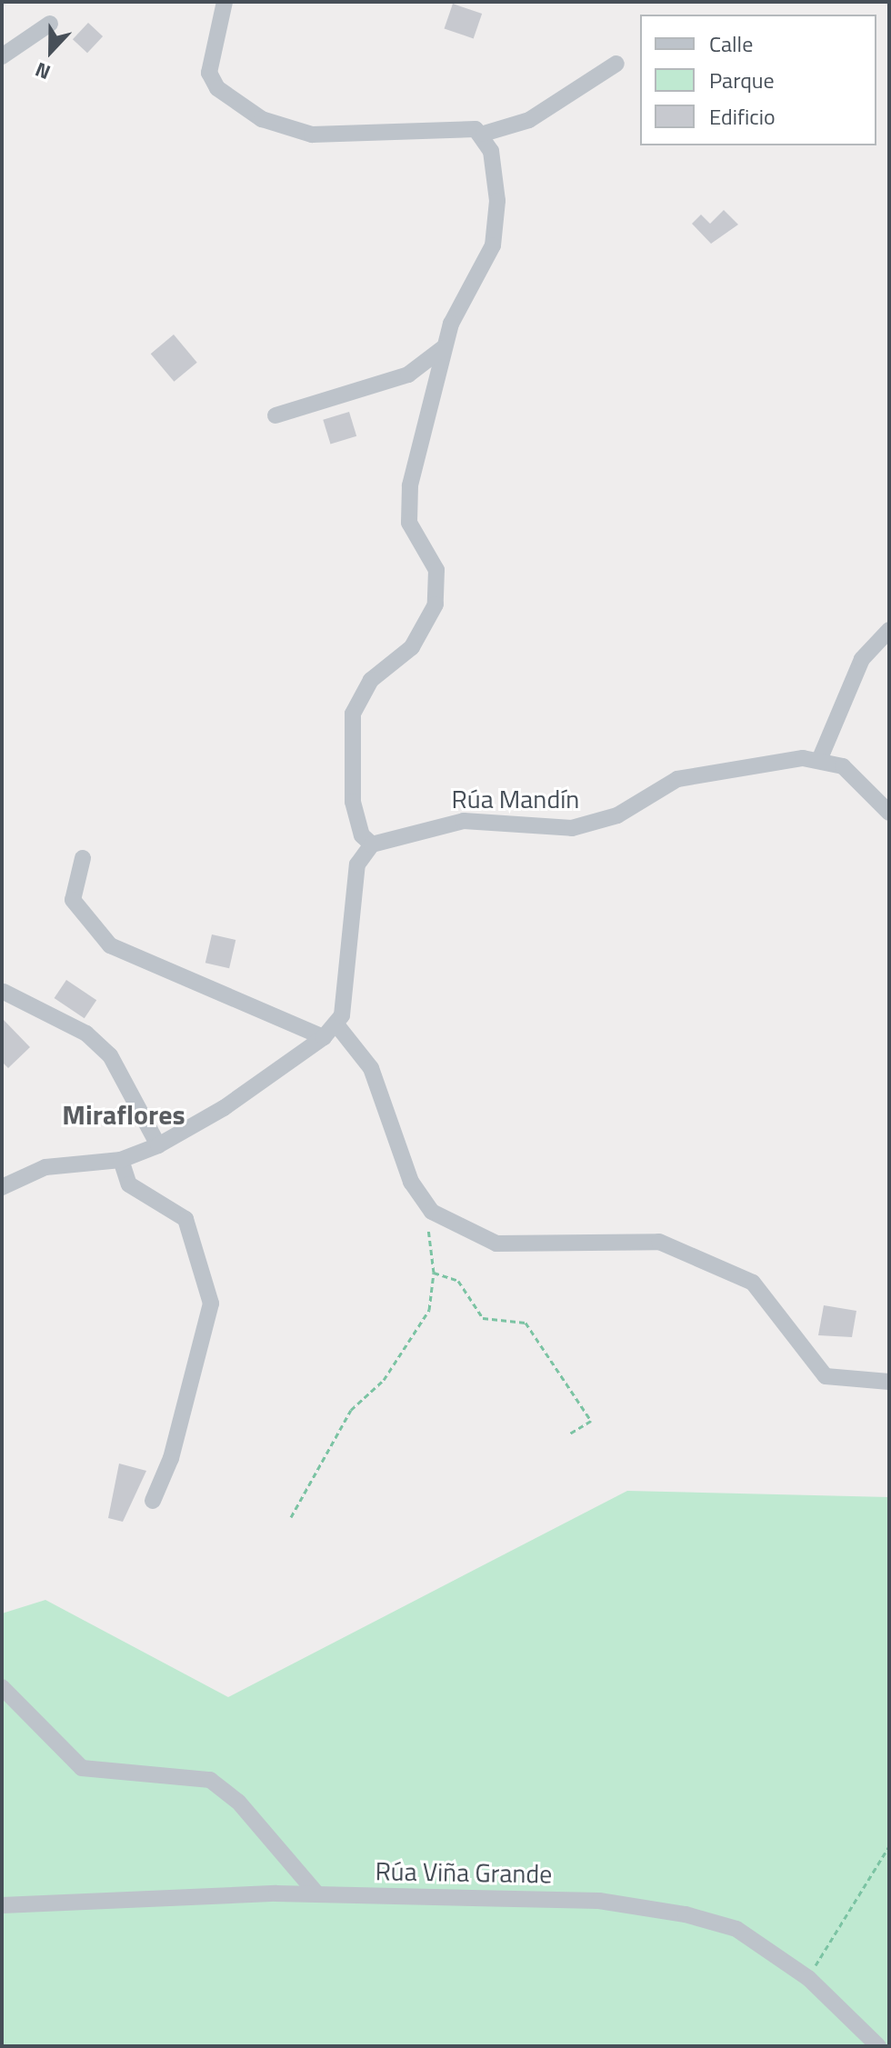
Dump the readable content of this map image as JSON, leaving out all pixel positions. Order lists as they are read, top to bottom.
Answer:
{
  "streets": {
    "street": ["Rúa Mandín", "Rúa Viña Grande"]
  },
  "districts": ["Miraflores"],
  "legend": ["Calle", "Parque", "Edificio"],
  "north": "bottom"
}
